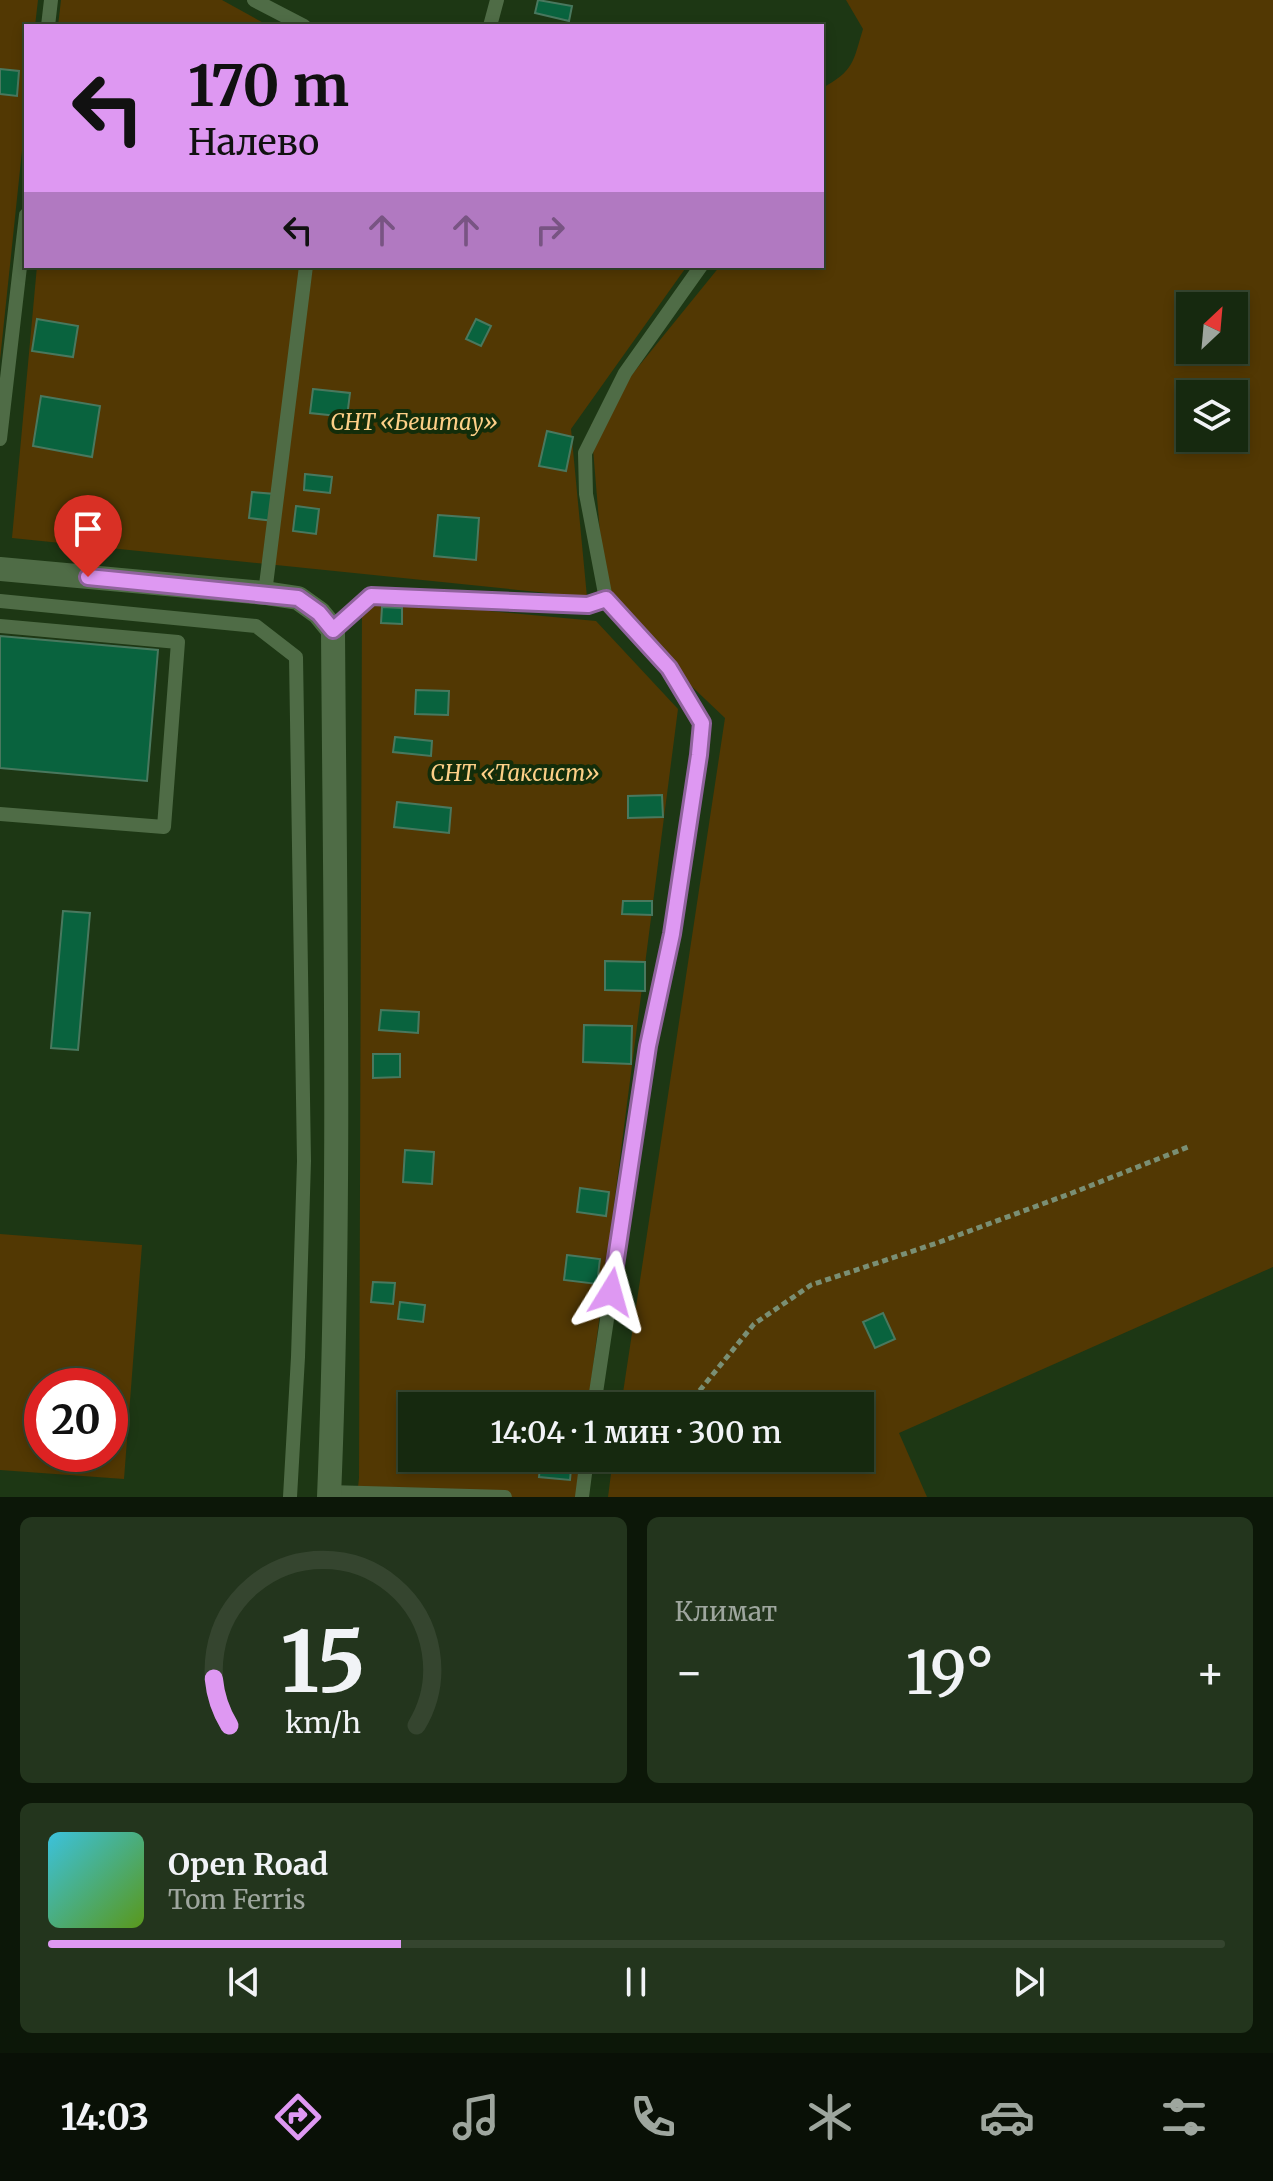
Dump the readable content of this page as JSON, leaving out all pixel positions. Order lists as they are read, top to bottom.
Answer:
{
  "parks": ["СНТ «Бештау»", "СНТ «Таксист»"],
  "north": "top right",
  "page": {
    "turn": ["170 m", "Налево"],
    "limit": "20",
    "trip": "14:04 · 1 мин · 300 m",
    "tile": "Климат",
    "heat": ["−", "19°", "+"],
    "song": ["Open Road", "Tom Ferris"],
    "tabs": "14:03",
    "gauge": ["15", "km/h"]
  }
}
